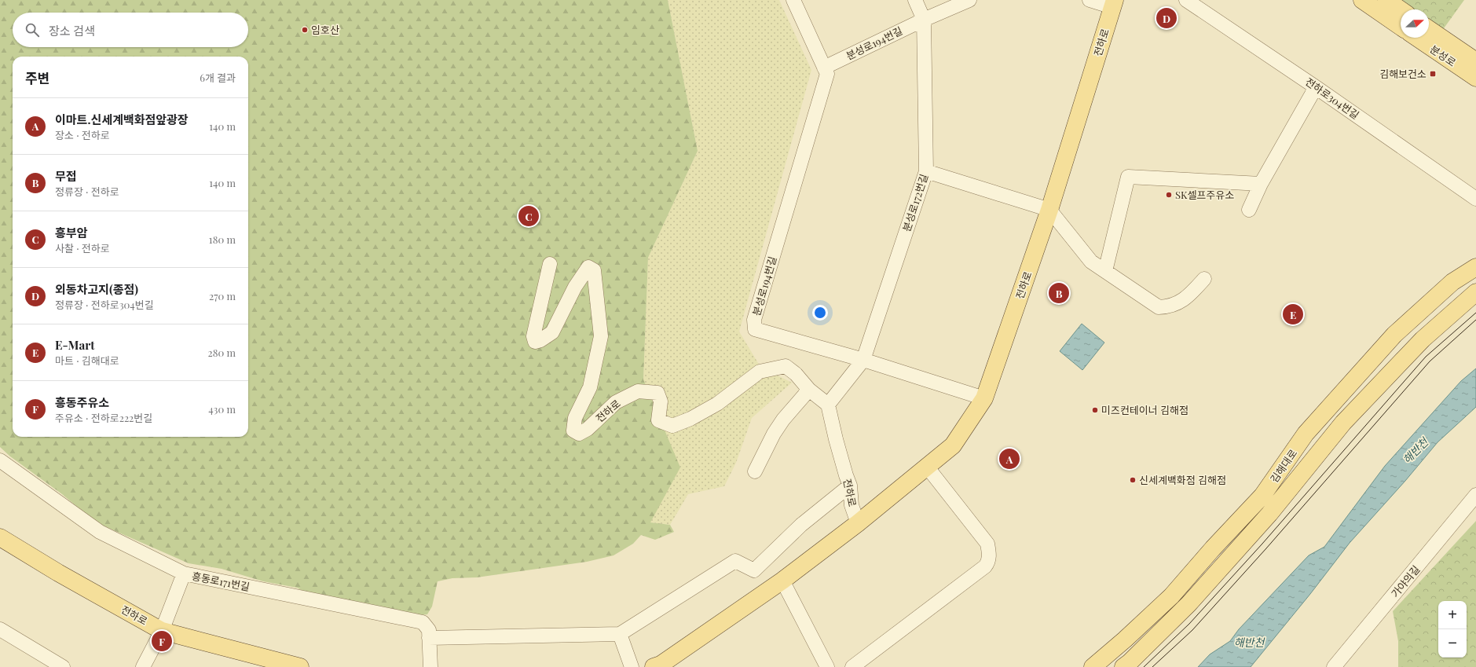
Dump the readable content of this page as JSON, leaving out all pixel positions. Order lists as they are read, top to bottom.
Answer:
{
  "streets": {
    "main road": ["전하로", "분성로", "김해대로"],
    "street": [
      "분성로194번길",
      "전하로304번길",
      "분성로172번길",
      "흥동로171번길",
      "가야의길"
    ]
  },
  "crossings": [
    ["전하로", "분성로194번길"],
    ["전하로", "분성로172번길"],
    ["분성로194번길", "분성로172번길"]
  ],
  "water": ["해반천"],
  "places": {
    "other": [
      "임호산",
      "SK셀프주유소",
      "미즈컨테이너 김해점",
      "신세계백화점 김해점"
    ],
    "transit": ["김해보건소"]
  },
  "north": "right",
  "page": {
    "pins": [
      "D",
      "C",
      "B",
      "E",
      "A",
      "F"
    ],
    "search": "장소 검색",
    "heading": ["주변", "6개 결과"],
    "list": [
      {
        "mark": "A",
        "name": "이마트.신세계백화점앞광장",
        "note": "장소 · 전하로",
        "value": "140 m"
      },
      {
        "mark": "B",
        "name": "무접",
        "note": "정류장 · 전하로",
        "value": "140 m"
      },
      {
        "mark": "C",
        "name": "흥부암",
        "note": "사찰 · 전하로",
        "value": "180 m"
      },
      {
        "mark": "D",
        "name": "외동차고지(종점)",
        "note": "정류장 · 전하로304번길",
        "value": "270 m"
      },
      {
        "mark": "E",
        "name": "E-Mart",
        "note": "마트 · 김해대로",
        "value": "280 m"
      },
      {
        "mark": "F",
        "name": "흥동주유소",
        "note": "주유소 · 전하로222번길",
        "value": "430 m"
      }
    ],
    "map_buttons": ["+", "−"]
  }
}
